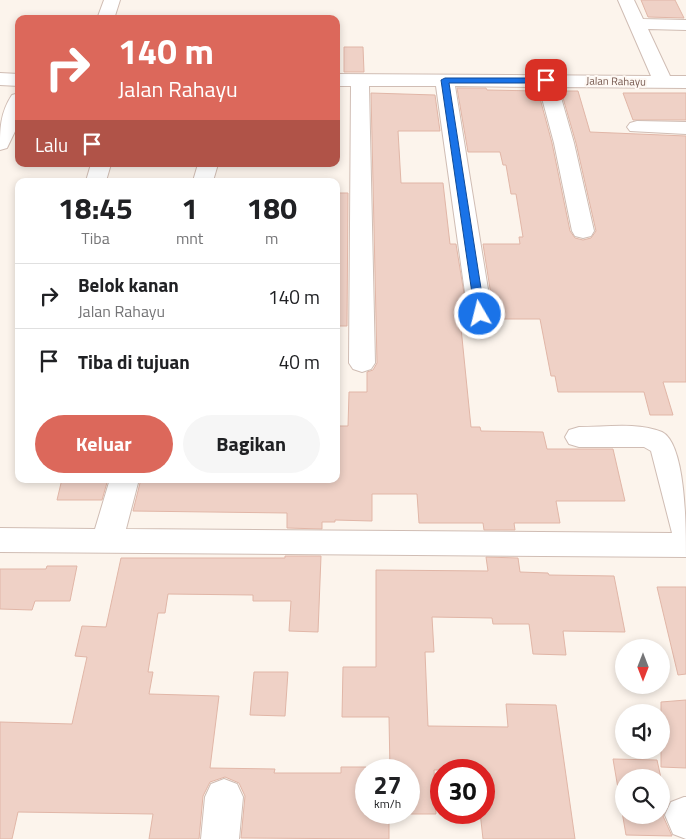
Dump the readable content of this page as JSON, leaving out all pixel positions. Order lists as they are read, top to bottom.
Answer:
{
  "streets": {
    "street": ["Jalan Rahayu"]
  },
  "north": "bottom",
  "page": {
    "turn": ["140 m", "Jalan Rahayu"],
    "then": "Lalu",
    "eta": [
      "18:45",
      "Tiba",
      "1",
      "mnt",
      "180",
      "m"
    ],
    "list": [
      {
        "name": "Belok kanan",
        "note": "Jalan Rahayu",
        "value": "140 m"
      },
      {
        "name": "Tiba di tujuan",
        "value": "40 m"
      }
    ],
    "buttons": ["Keluar", "Bagikan"],
    "speed": "27 km/h",
    "limit": "30"
  }
}
